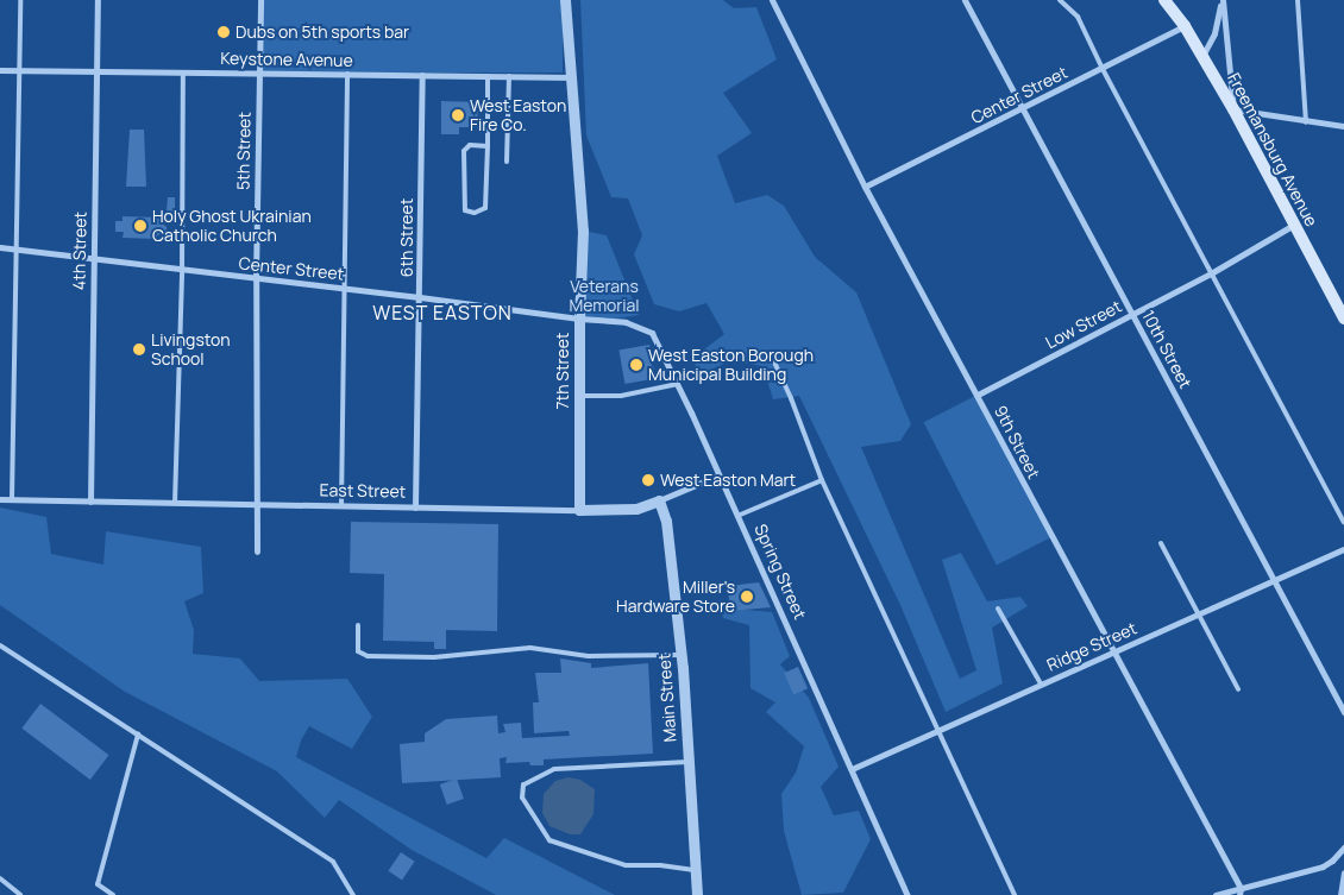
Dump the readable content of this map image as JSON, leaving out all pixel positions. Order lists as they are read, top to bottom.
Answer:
{
  "streets": {
    "main road": ["Freemansburg Avenue"],
    "street": [
      "Keystone Avenue",
      "Center Street",
      "5th Street",
      "6th Street",
      "4th Street",
      "Low Street",
      "10th Street",
      "7th Street",
      "9th Street",
      "East Street",
      "Spring Street",
      "Ridge Street",
      "Main Street"
    ]
  },
  "crossings": [
    ["Keystone Avenue", "5th Street"],
    ["Keystone Avenue", "6th Street"],
    ["Keystone Avenue", "4th Street"],
    ["Keystone Avenue", "7th Street"],
    ["Center Street", "Freemansburg Avenue"],
    ["Center Street", "5th Street"],
    ["Center Street", "6th Street"],
    ["Center Street", "4th Street"],
    ["Center Street", "10th Street"],
    ["Center Street", "7th Street"],
    ["Center Street", "9th Street"],
    ["Center Street", "Spring Street"],
    ["Freemansburg Avenue", "Low Street"],
    ["5th Street", "East Street"],
    ["6th Street", "East Street"],
    ["4th Street", "East Street"],
    ["Low Street", "10th Street"],
    ["Low Street", "9th Street"],
    ["10th Street", "Ridge Street"],
    ["7th Street", "East Street"],
    ["7th Street", "Spring Street"],
    ["9th Street", "Ridge Street"],
    ["East Street", "Spring Street"],
    ["East Street", "Main Street"],
    ["Spring Street", "Ridge Street"]
  ],
  "districts": ["WEST EASTON"],
  "parks": ["Veterans Memorial"],
  "places": [
    "Dubs on 5th sports bar",
    "West Easton Fire Co.",
    "Holy Ghost Ukrainian Catholic Church",
    "Livingston School",
    "West Easton Borough Municipal Building",
    "West Easton Mart",
    "Miller's Hardware Store"
  ]
}
